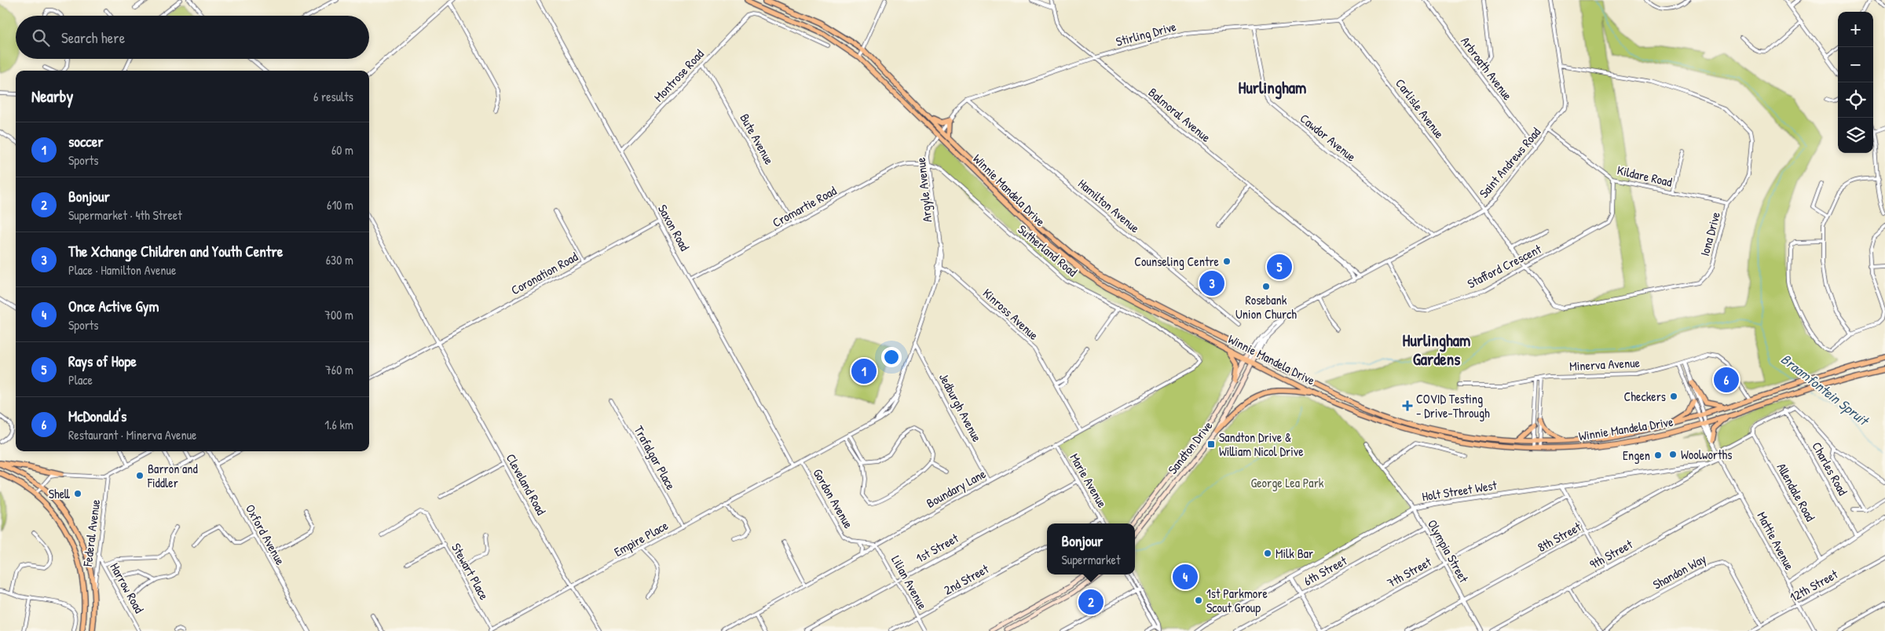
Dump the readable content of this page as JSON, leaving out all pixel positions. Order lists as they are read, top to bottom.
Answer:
{
  "streets": {
    "main road": ["Winnie Mandela Drive", "Sandton Drive"],
    "street": [
      "Stirling Drive",
      "Arbroath Avenue",
      "Montrose Road",
      "Carlisle Avenue",
      "Balmoral Avenue",
      "Cawdor Avenue",
      "Bute Avenue",
      "Saint Andrews Road",
      "Kildare Road",
      "Argyle Avenue",
      "Hamilton Avenue",
      "Cromartie Road",
      "Saxon Road",
      "Iona Drive",
      "Sutherland Road",
      "Stafford Crescent",
      "Coronation Road",
      "Kinross Avenue",
      "Minerva Avenue",
      "Jedburgh Avenue",
      "Trafalgar Place",
      "Charles Road",
      "Marie Avenue",
      "Cleveland Road",
      "Boundary Lane",
      "Holt Street West",
      "Allendale Road",
      "Gordon Avenue",
      "Federal Avenue",
      "Oxford Avenue",
      "8th Street",
      "Empire Place",
      "Mattie Avenue",
      "1st Street",
      "Olympia Street",
      "9th Street",
      "6th Street",
      "Stewart Place",
      "Shandon Way",
      "7th Street",
      "2nd Street",
      "Lilian Avenue",
      "12th Street",
      "Harrow Road"
    ]
  },
  "crossings": [
    ["Stirling Drive", "Carlisle Avenue"],
    ["Stirling Drive", "Balmoral Avenue"],
    ["Stirling Drive", "Cawdor Avenue"],
    ["Stirling Drive", "Argyle Avenue"],
    ["Stirling Drive", "Winnie Mandela Drive"],
    ["Stirling Drive", "Hamilton Avenue"],
    ["Arbroath Avenue", "Saint Andrews Road"],
    ["Montrose Road", "Bute Avenue"],
    ["Montrose Road", "Saxon Road"],
    ["Carlisle Avenue", "Saint Andrews Road"],
    ["Carlisle Avenue", "Iona Drive"],
    ["Balmoral Avenue", "Saint Andrews Road"],
    ["Cawdor Avenue", "Saint Andrews Road"],
    ["Bute Avenue", "Cromartie Road"],
    ["Saint Andrews Road", "Kildare Road"],
    ["Saint Andrews Road", "Winnie Mandela Drive"],
    ["Saint Andrews Road", "Iona Drive"],
    ["Saint Andrews Road", "Stafford Crescent"],
    ["Kildare Road", "Iona Drive"],
    ["Kildare Road", "Stafford Crescent"],
    ["Argyle Avenue", "Winnie Mandela Drive"],
    ["Argyle Avenue", "Cromartie Road"],
    ["Argyle Avenue", "Sutherland Road"],
    ["Argyle Avenue", "Kinross Avenue"],
    ["Argyle Avenue", "Jedburgh Avenue"],
    ["Argyle Avenue", "Gordon Avenue"],
    ["Argyle Avenue", "Empire Place"],
    ["Winnie Mandela Drive", "Minerva Avenue"],
    ["Winnie Mandela Drive", "Sandton Drive"],
    ["Winnie Mandela Drive", "Mattie Avenue"],
    ["Cromartie Road", "Saxon Road"],
    ["Cromartie Road", "Sutherland Road"],
    ["Saxon Road", "Coronation Road"],
    ["Saxon Road", "Empire Place"],
    ["Iona Drive", "Stafford Crescent"],
    ["Sutherland Road", "Boundary Lane"],
    ["Coronation Road", "Cleveland Road"],
    ["Kinross Avenue", "Boundary Lane"],
    ["Minerva Avenue", "Mattie Avenue"],
    ["Jedburgh Avenue", "Boundary Lane"],
    ["Trafalgar Place", "Empire Place"],
    ["Marie Avenue", "Boundary Lane"],
    ["Marie Avenue", "1st Street"],
    ["Cleveland Road", "Empire Place"],
    ["Boundary Lane", "Gordon Avenue"],
    ["Boundary Lane", "Lilian Avenue"],
    ["Holt Street West", "8th Street"],
    ["Holt Street West", "Olympia Street"],
    ["Gordon Avenue", "Empire Place"],
    ["Gordon Avenue", "Lilian Avenue"],
    ["Federal Avenue", "Harrow Road"],
    ["8th Street", "Mattie Avenue"],
    ["8th Street", "Olympia Street"],
    ["Empire Place", "Stewart Place"],
    ["Mattie Avenue", "9th Street"],
    ["Mattie Avenue", "12th Street"],
    ["1st Street", "Lilian Avenue"],
    ["Olympia Street", "6th Street"],
    ["Olympia Street", "7th Street"],
    ["Shandon Way", "12th Street"],
    ["2nd Street", "Lilian Avenue"]
  ],
  "districts": ["Hurlingham", "Hurlingham Gardens"],
  "water": ["Braamfontein Spruit"],
  "parks": ["George Lea Park"],
  "places": {
    "other": [
      "Counseling Centre",
      "Rosebank Union Church",
      "Checkers",
      "Woolworths",
      "Engen",
      "Barron and Fiddler",
      "Shell",
      "Milk Bar",
      "1st Parkmore Scout Group"
    ],
    "health": ["COVID Testing - Drive-Through"],
    "transit": ["Sandton Drive & William Nicol Drive"]
  },
  "page": {
    "map_buttons": ["+", "−"],
    "search": "Search here",
    "heading": ["Nearby", "6 results"],
    "list": [
      {
        "mark": "1",
        "name": "soccer",
        "note": "Sports",
        "value": "60 m"
      },
      {
        "mark": "2",
        "name": "Bonjour",
        "note": "Supermarket · 4th Street",
        "value": "610 m"
      },
      {
        "mark": "3",
        "name": "The Xchange Children and Youth Centre",
        "note": "Place · Hamilton Avenue",
        "value": "630 m"
      },
      {
        "mark": "4",
        "name": "Once Active Gym",
        "note": "Sports",
        "value": "700 m"
      },
      {
        "mark": "5",
        "name": "Rays of Hope",
        "note": "Place",
        "value": "760 m"
      },
      {
        "mark": "6",
        "name": "McDonald's",
        "note": "Restaurant · Minerva Avenue",
        "value": "1.6 km"
      }
    ],
    "pins": [
      "5",
      "3",
      "1",
      "6",
      "4",
      "2"
    ],
    "popup": ["Bonjour", "Supermarket"]
  }
}
